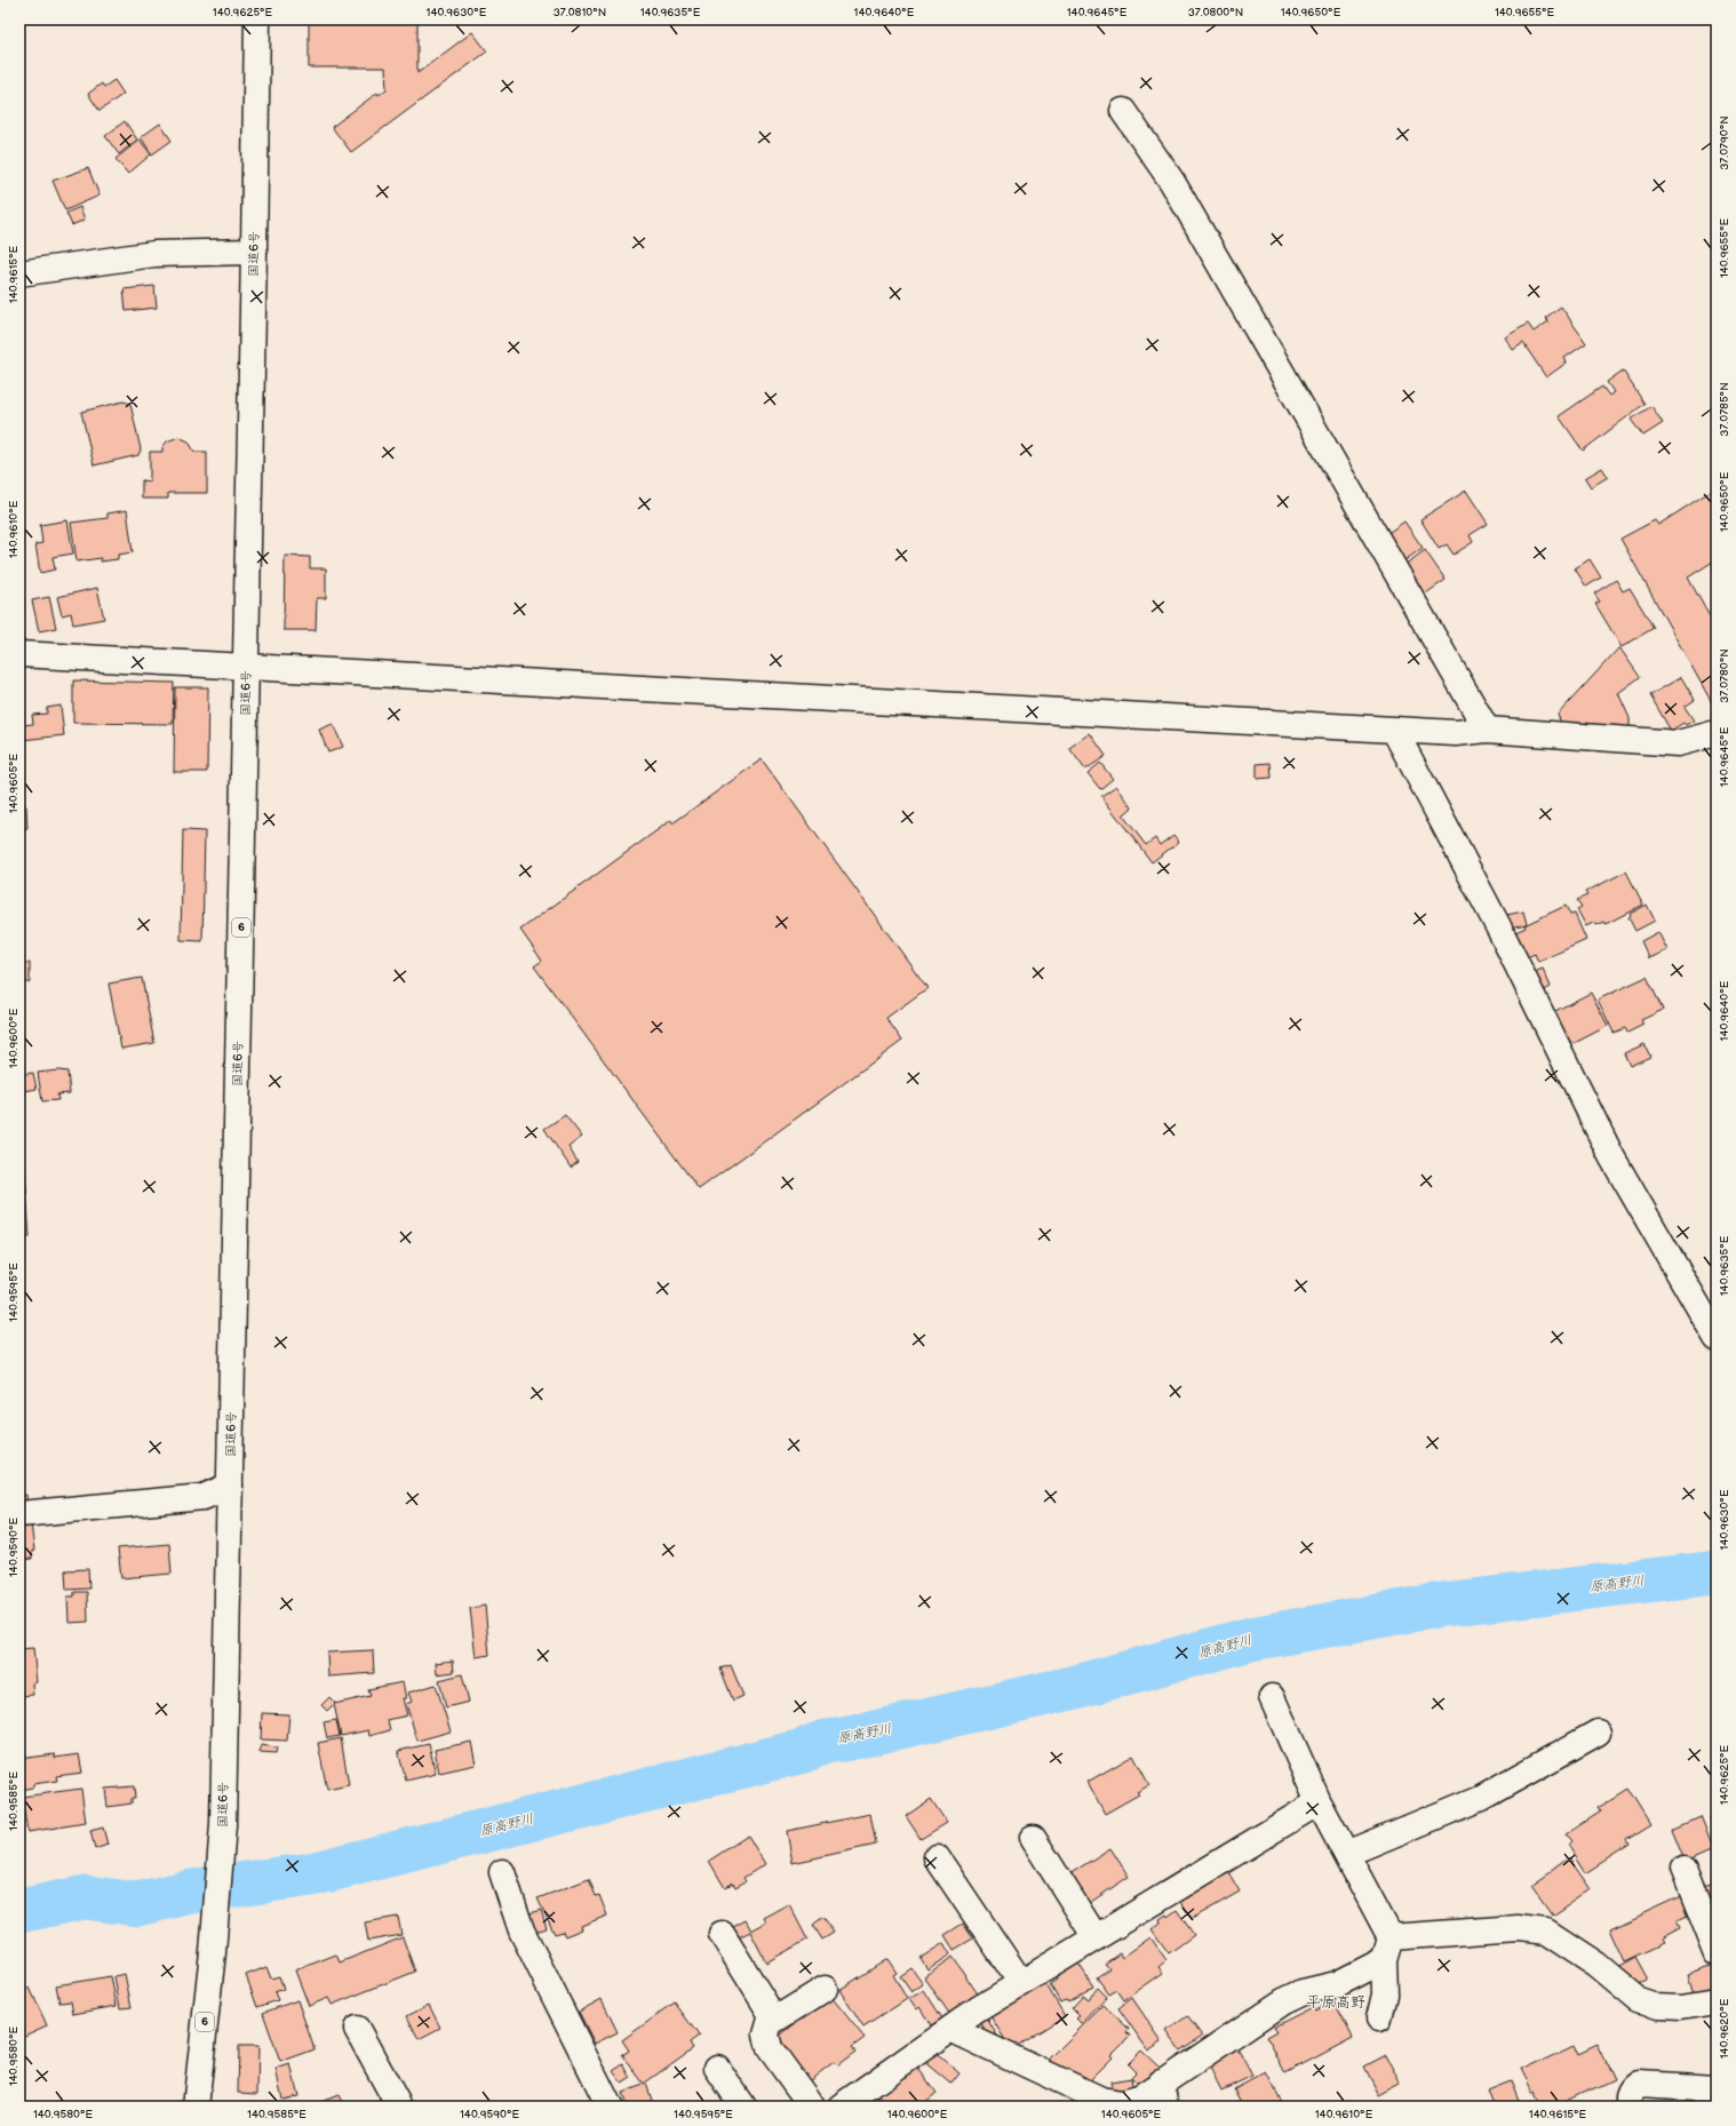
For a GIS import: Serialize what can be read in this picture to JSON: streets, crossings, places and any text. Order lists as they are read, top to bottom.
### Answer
{
  "streets": {
    "main road": ["国道6号", "6"]
  },
  "districts": ["平原高野"],
  "water": ["原高野川"],
  "coordinates": [
    "140.9625°E",
    "140.9630°E",
    "37.0810°N",
    "140.9635°E",
    "140.9640°E",
    "140.9645°E",
    "37.0800°N",
    "140.9650°E",
    "140.9655°E",
    "37.0790°N",
    "140.9615°E",
    "37.0785°N",
    "140.9610°E",
    "37.0780°N",
    "140.9605°E",
    "140.9600°E",
    "140.9595°E",
    "140.9590°E",
    "140.9585°E",
    "140.9620°E",
    "140.9580°E"
  ]
}
